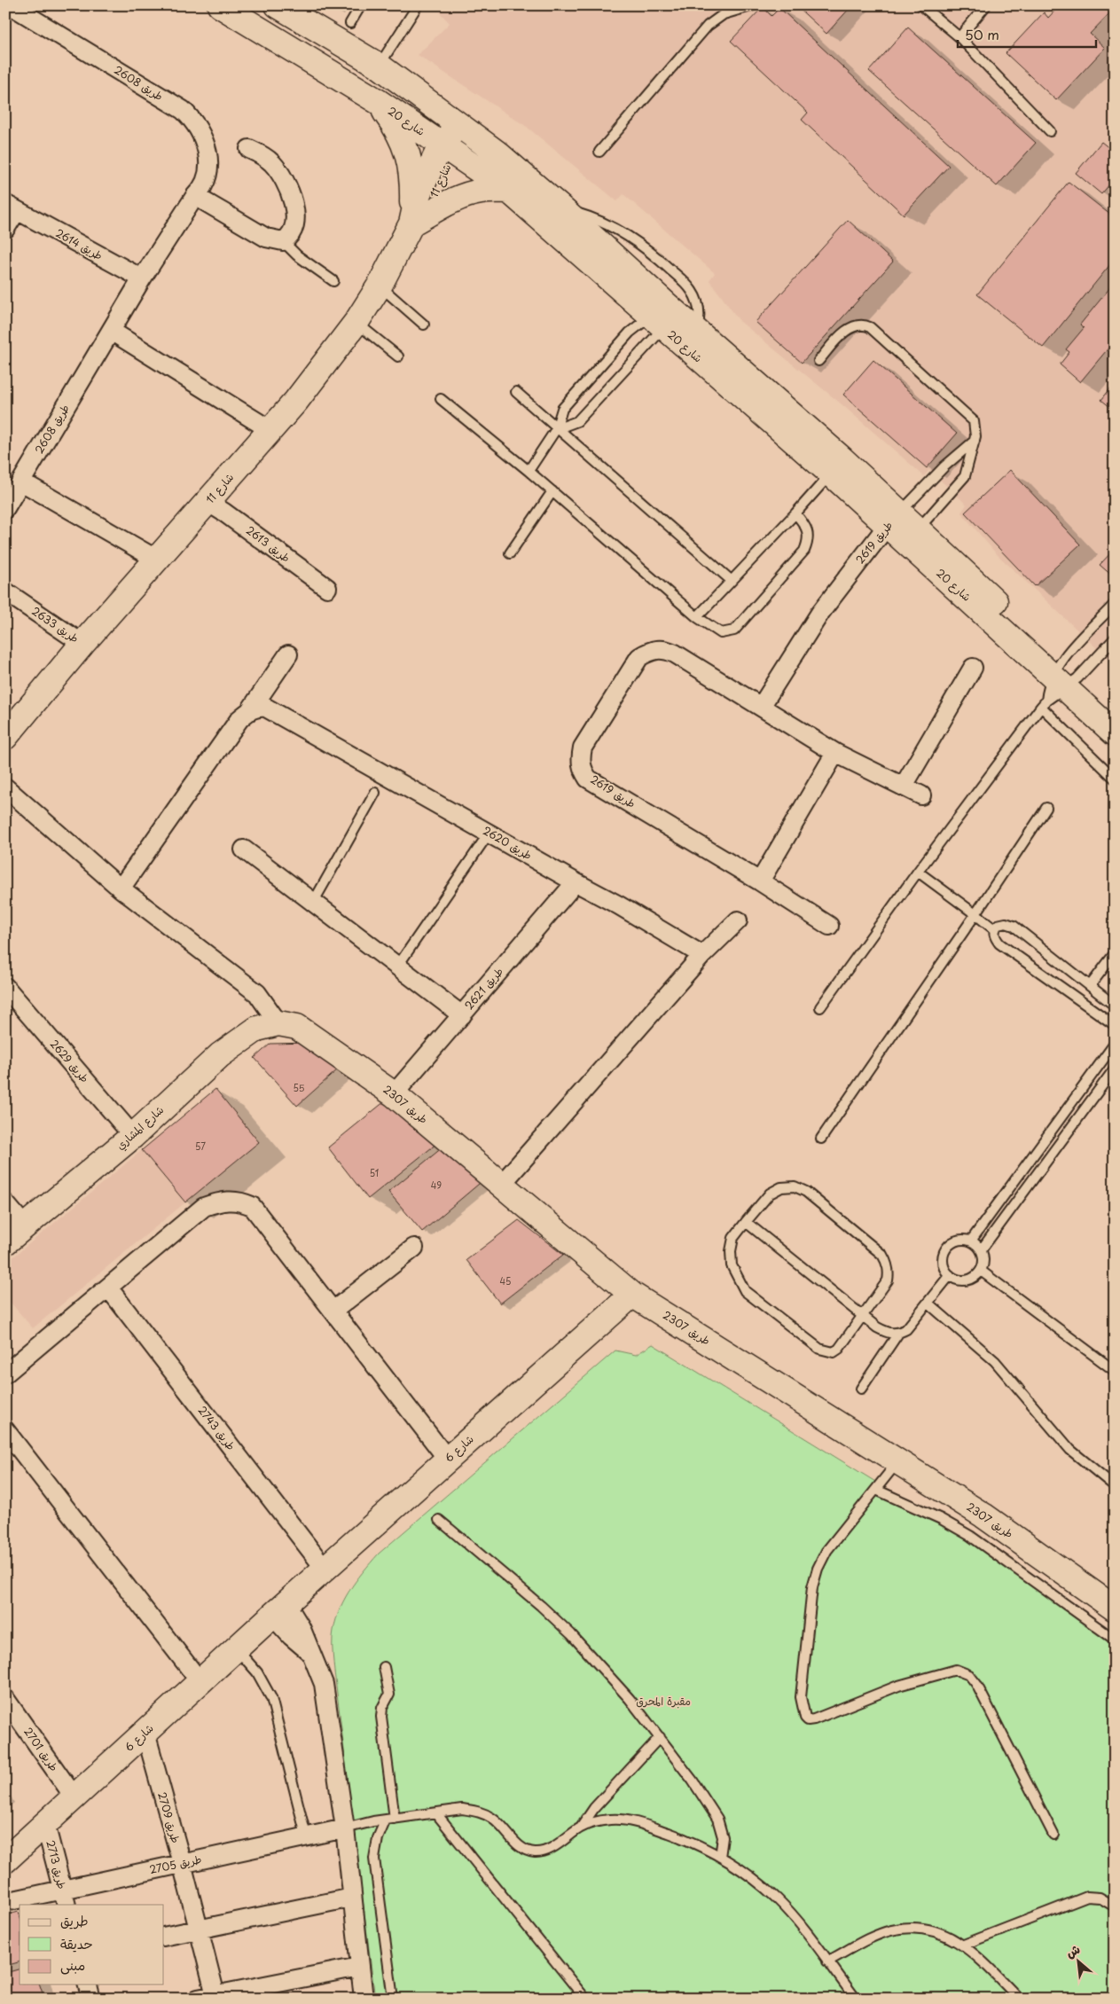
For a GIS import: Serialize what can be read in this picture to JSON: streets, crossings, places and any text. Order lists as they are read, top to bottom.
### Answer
{
  "streets": {
    "main road": [
      "شارع 20",
      "شارع 11",
      "طريق 2307",
      "شارع المشاري",
      "شارع 6"
    ],
    "street": [
      "طريق 2608",
      "طريق 2614",
      "طريق 2619",
      "طريق 2613",
      "طريق 2633",
      "طريق 2620",
      "طريق 2621",
      "طريق 2629",
      "طريق 2743",
      "طريق 2701",
      "طريق 2709",
      "طريق 2713",
      "طريق 2705"
    ]
  },
  "crossings": [
    ["طريق 2608", "طريق 2614"],
    ["شارع 20", "شارع 11"],
    ["شارع 20", "طريق 2619"],
    ["شارع 11", "طريق 2613"],
    ["شارع 11", "طريق 2633"],
    ["طريق 2620", "طريق 2621"],
    ["طريق 2621", "طريق 2307"],
    ["طريق 2629", "شارع المشاري"],
    ["طريق 2307", "شارع المشاري"],
    ["طريق 2307", "شارع 6"],
    ["طريق 2743", "شارع 6"],
    ["شارع 6", "طريق 2701"],
    ["شارع 6", "طريق 2709"],
    ["شارع 6", "طريق 2713"],
    ["طريق 2709", "طريق 2705"],
    ["طريق 2713", "طريق 2705"]
  ],
  "parks": ["مقبرة المحرق"],
  "house_numbers": [
    "55",
    "57",
    "51",
    "49",
    "45"
  ],
  "legend": ["طريق", "حديقة", "مبنى"],
  "scale_bar": "50 m",
  "north": "top left"
}
